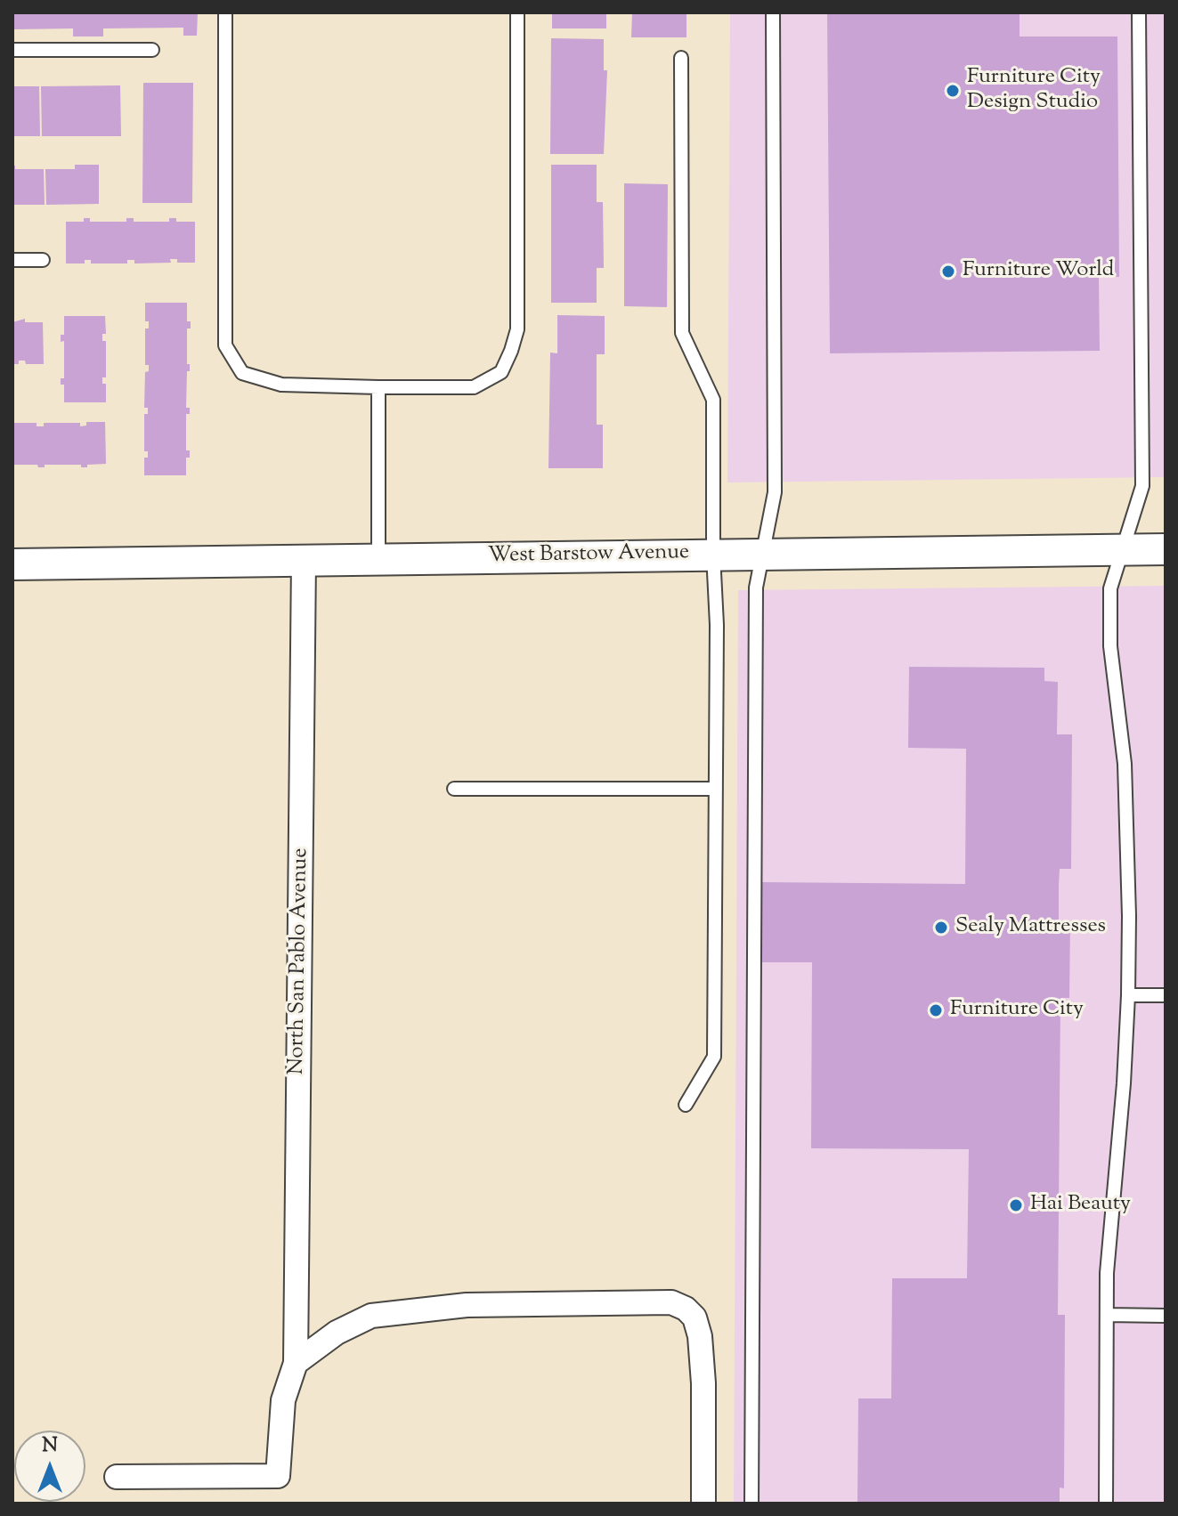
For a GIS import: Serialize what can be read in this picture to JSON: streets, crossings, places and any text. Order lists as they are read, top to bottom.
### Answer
{
  "streets": {
    "street": ["West Barstow Avenue", "North San Pablo Avenue"]
  },
  "crossings": [
    ["West Barstow Avenue", "North San Pablo Avenue"]
  ],
  "places": [
    "Furniture City Design Studio",
    "Furniture World",
    "Sealy Mattresses",
    "Furniture City",
    "Hai Beauty"
  ],
  "north": "top"
}
